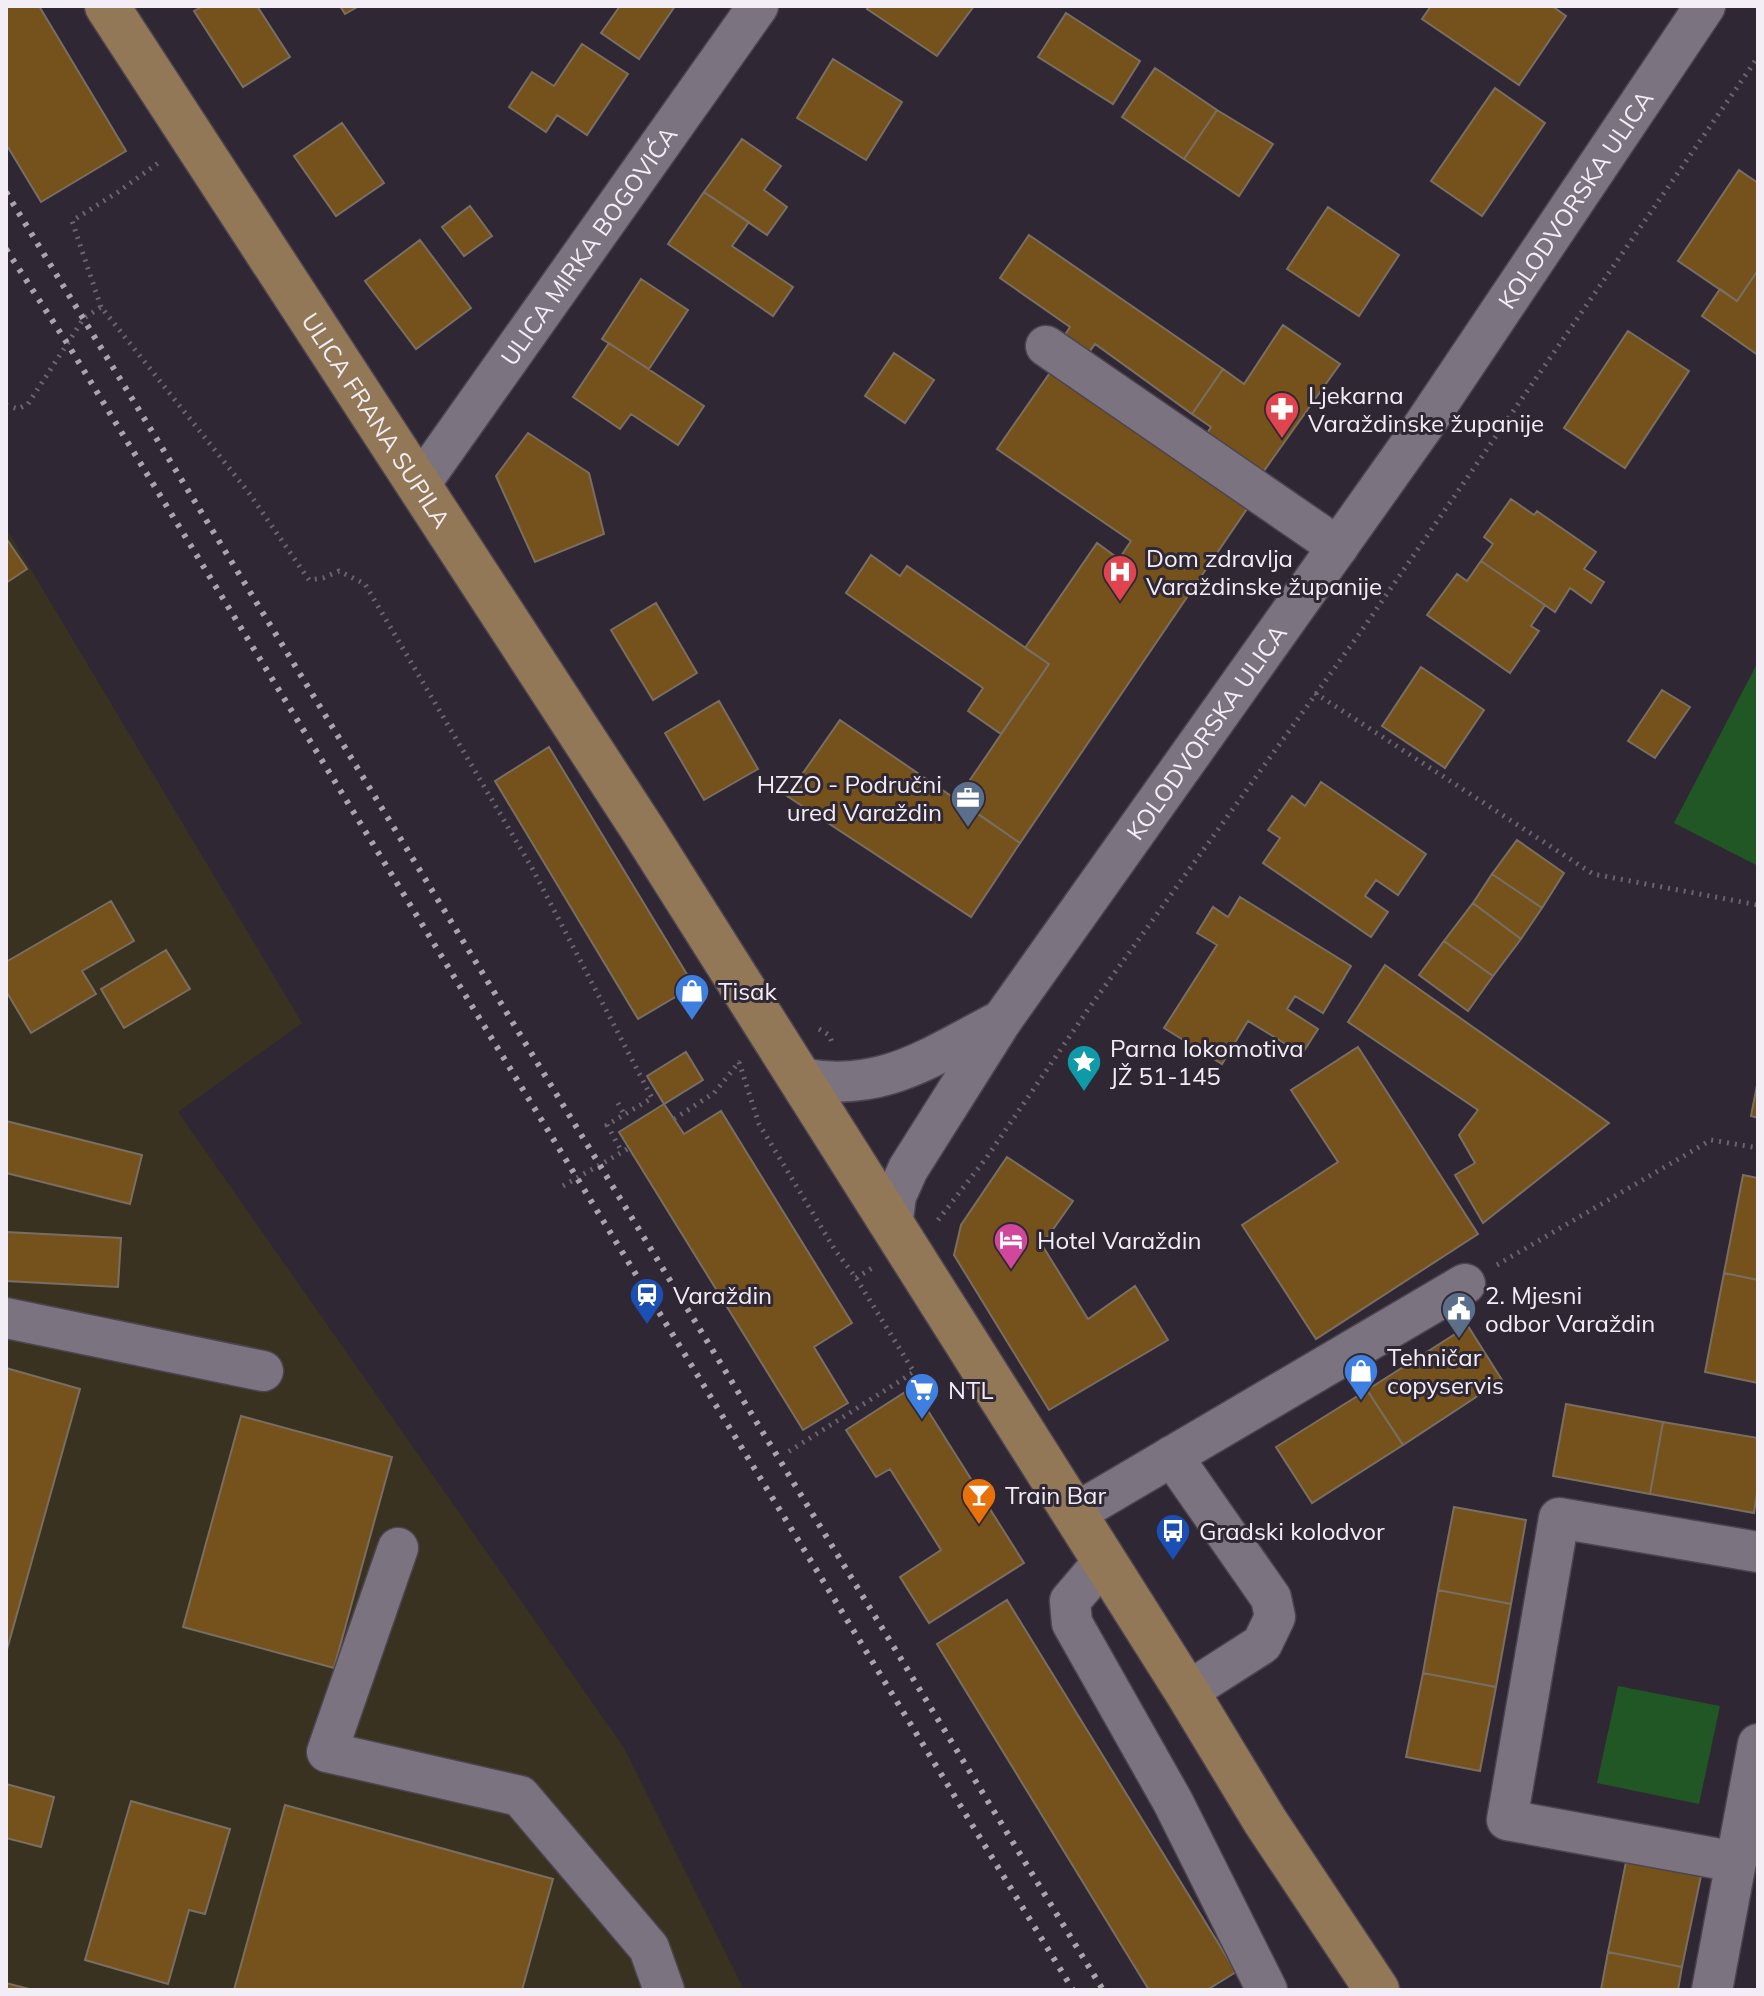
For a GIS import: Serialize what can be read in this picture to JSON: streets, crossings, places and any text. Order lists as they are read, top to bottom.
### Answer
{
  "streets": {
    "main road": ["ULICA FRANA SUPILA"],
    "street": ["KOLODVORSKA ULICA", "ULICA MIRKA BOGOVIĆA"]
  },
  "crossings": [
    ["KOLODVORSKA ULICA", "ULICA FRANA SUPILA"],
    ["ULICA MIRKA BOGOVIĆA", "ULICA FRANA SUPILA"]
  ],
  "places": {
    "pharmacy": ["Ljekarna Varaždinske županije"],
    "hospital": ["Dom zdravlja Varaždinske županije"],
    "office": ["HZZO - Područni ured Varaždin"],
    "shop": ["Tisak", "Tehničar copyservis"],
    "place": ["Parna lokomotiva JŽ 51-145"],
    "hotel": ["Hotel Varaždin"],
    "station": ["Varaždin"],
    "public building": ["2. Mjesni odbor Varaždin"],
    "supermarket": ["NTL"],
    "bar": ["Train Bar"],
    "bus stop": ["Gradski kolodvor"]
  }
}
